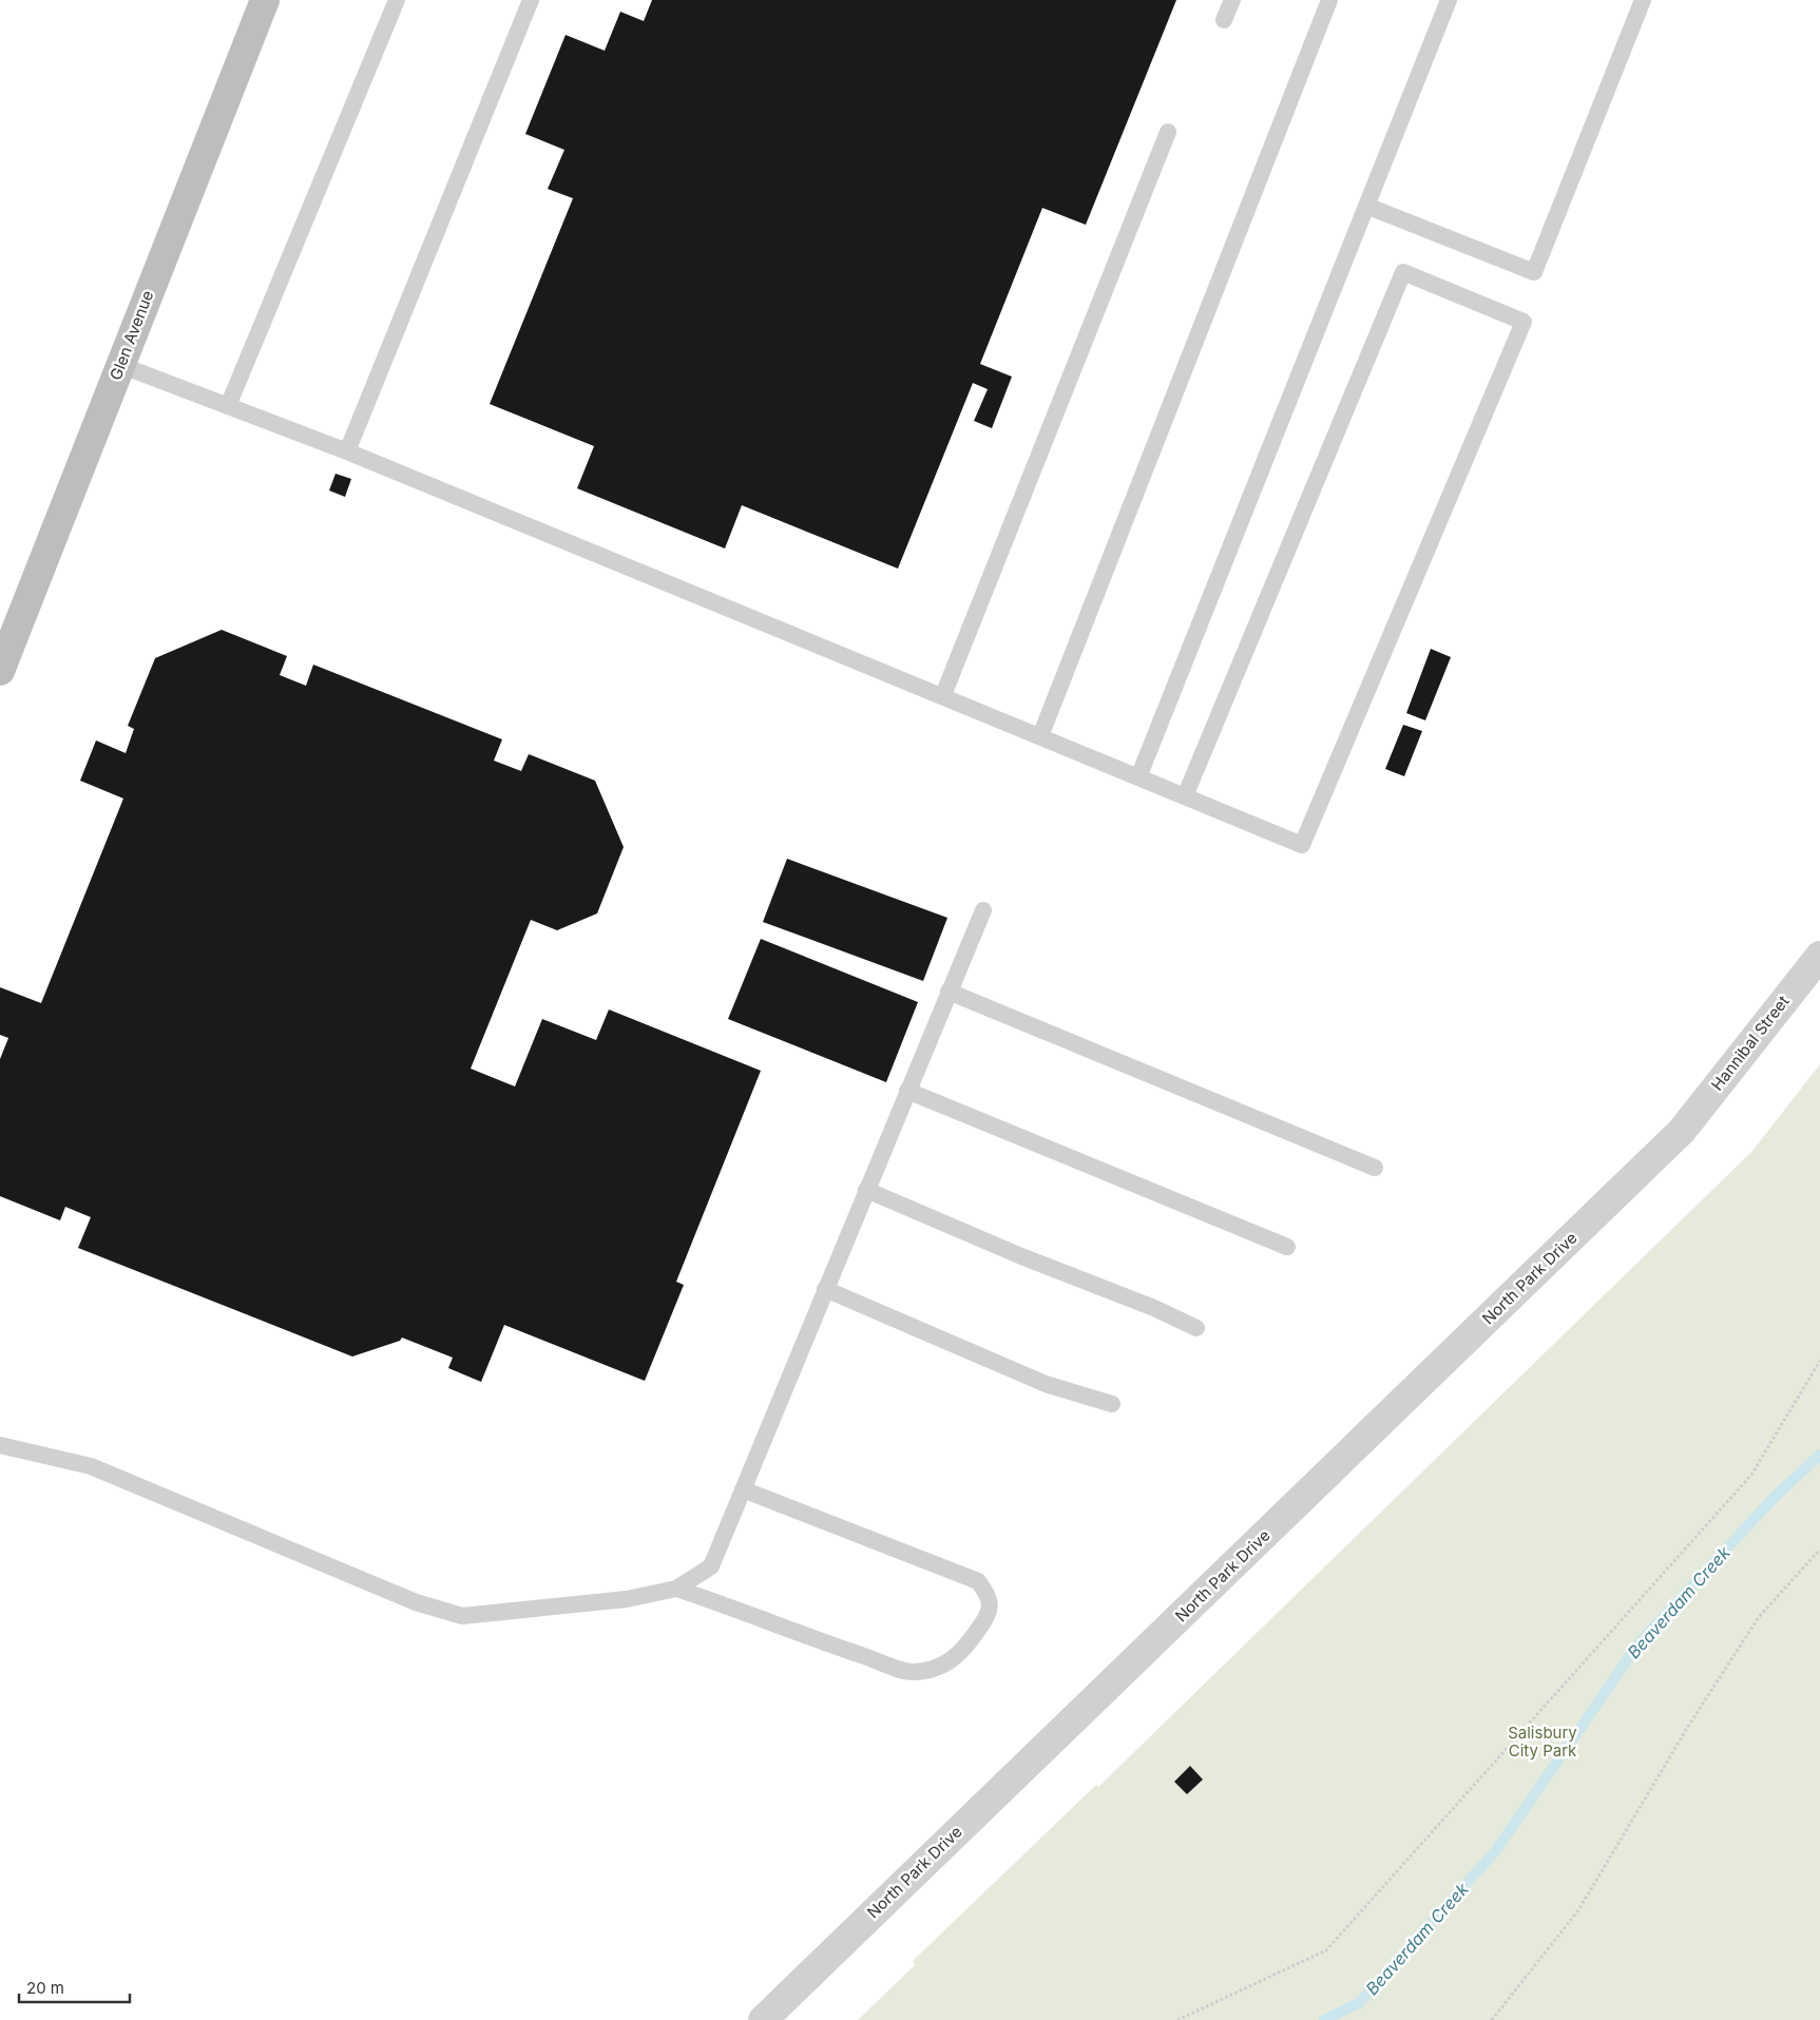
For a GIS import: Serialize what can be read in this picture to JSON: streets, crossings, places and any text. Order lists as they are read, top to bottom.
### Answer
{
  "streets": {
    "street": ["Glen Avenue", "Hannibal Street", "North Park Drive"]
  },
  "crossings": [
    ["Hannibal Street", "North Park Drive"]
  ],
  "water": ["Beaverdam Creek"],
  "parks": ["Salisbury City Park"],
  "scale_bar": "20 m"
}
